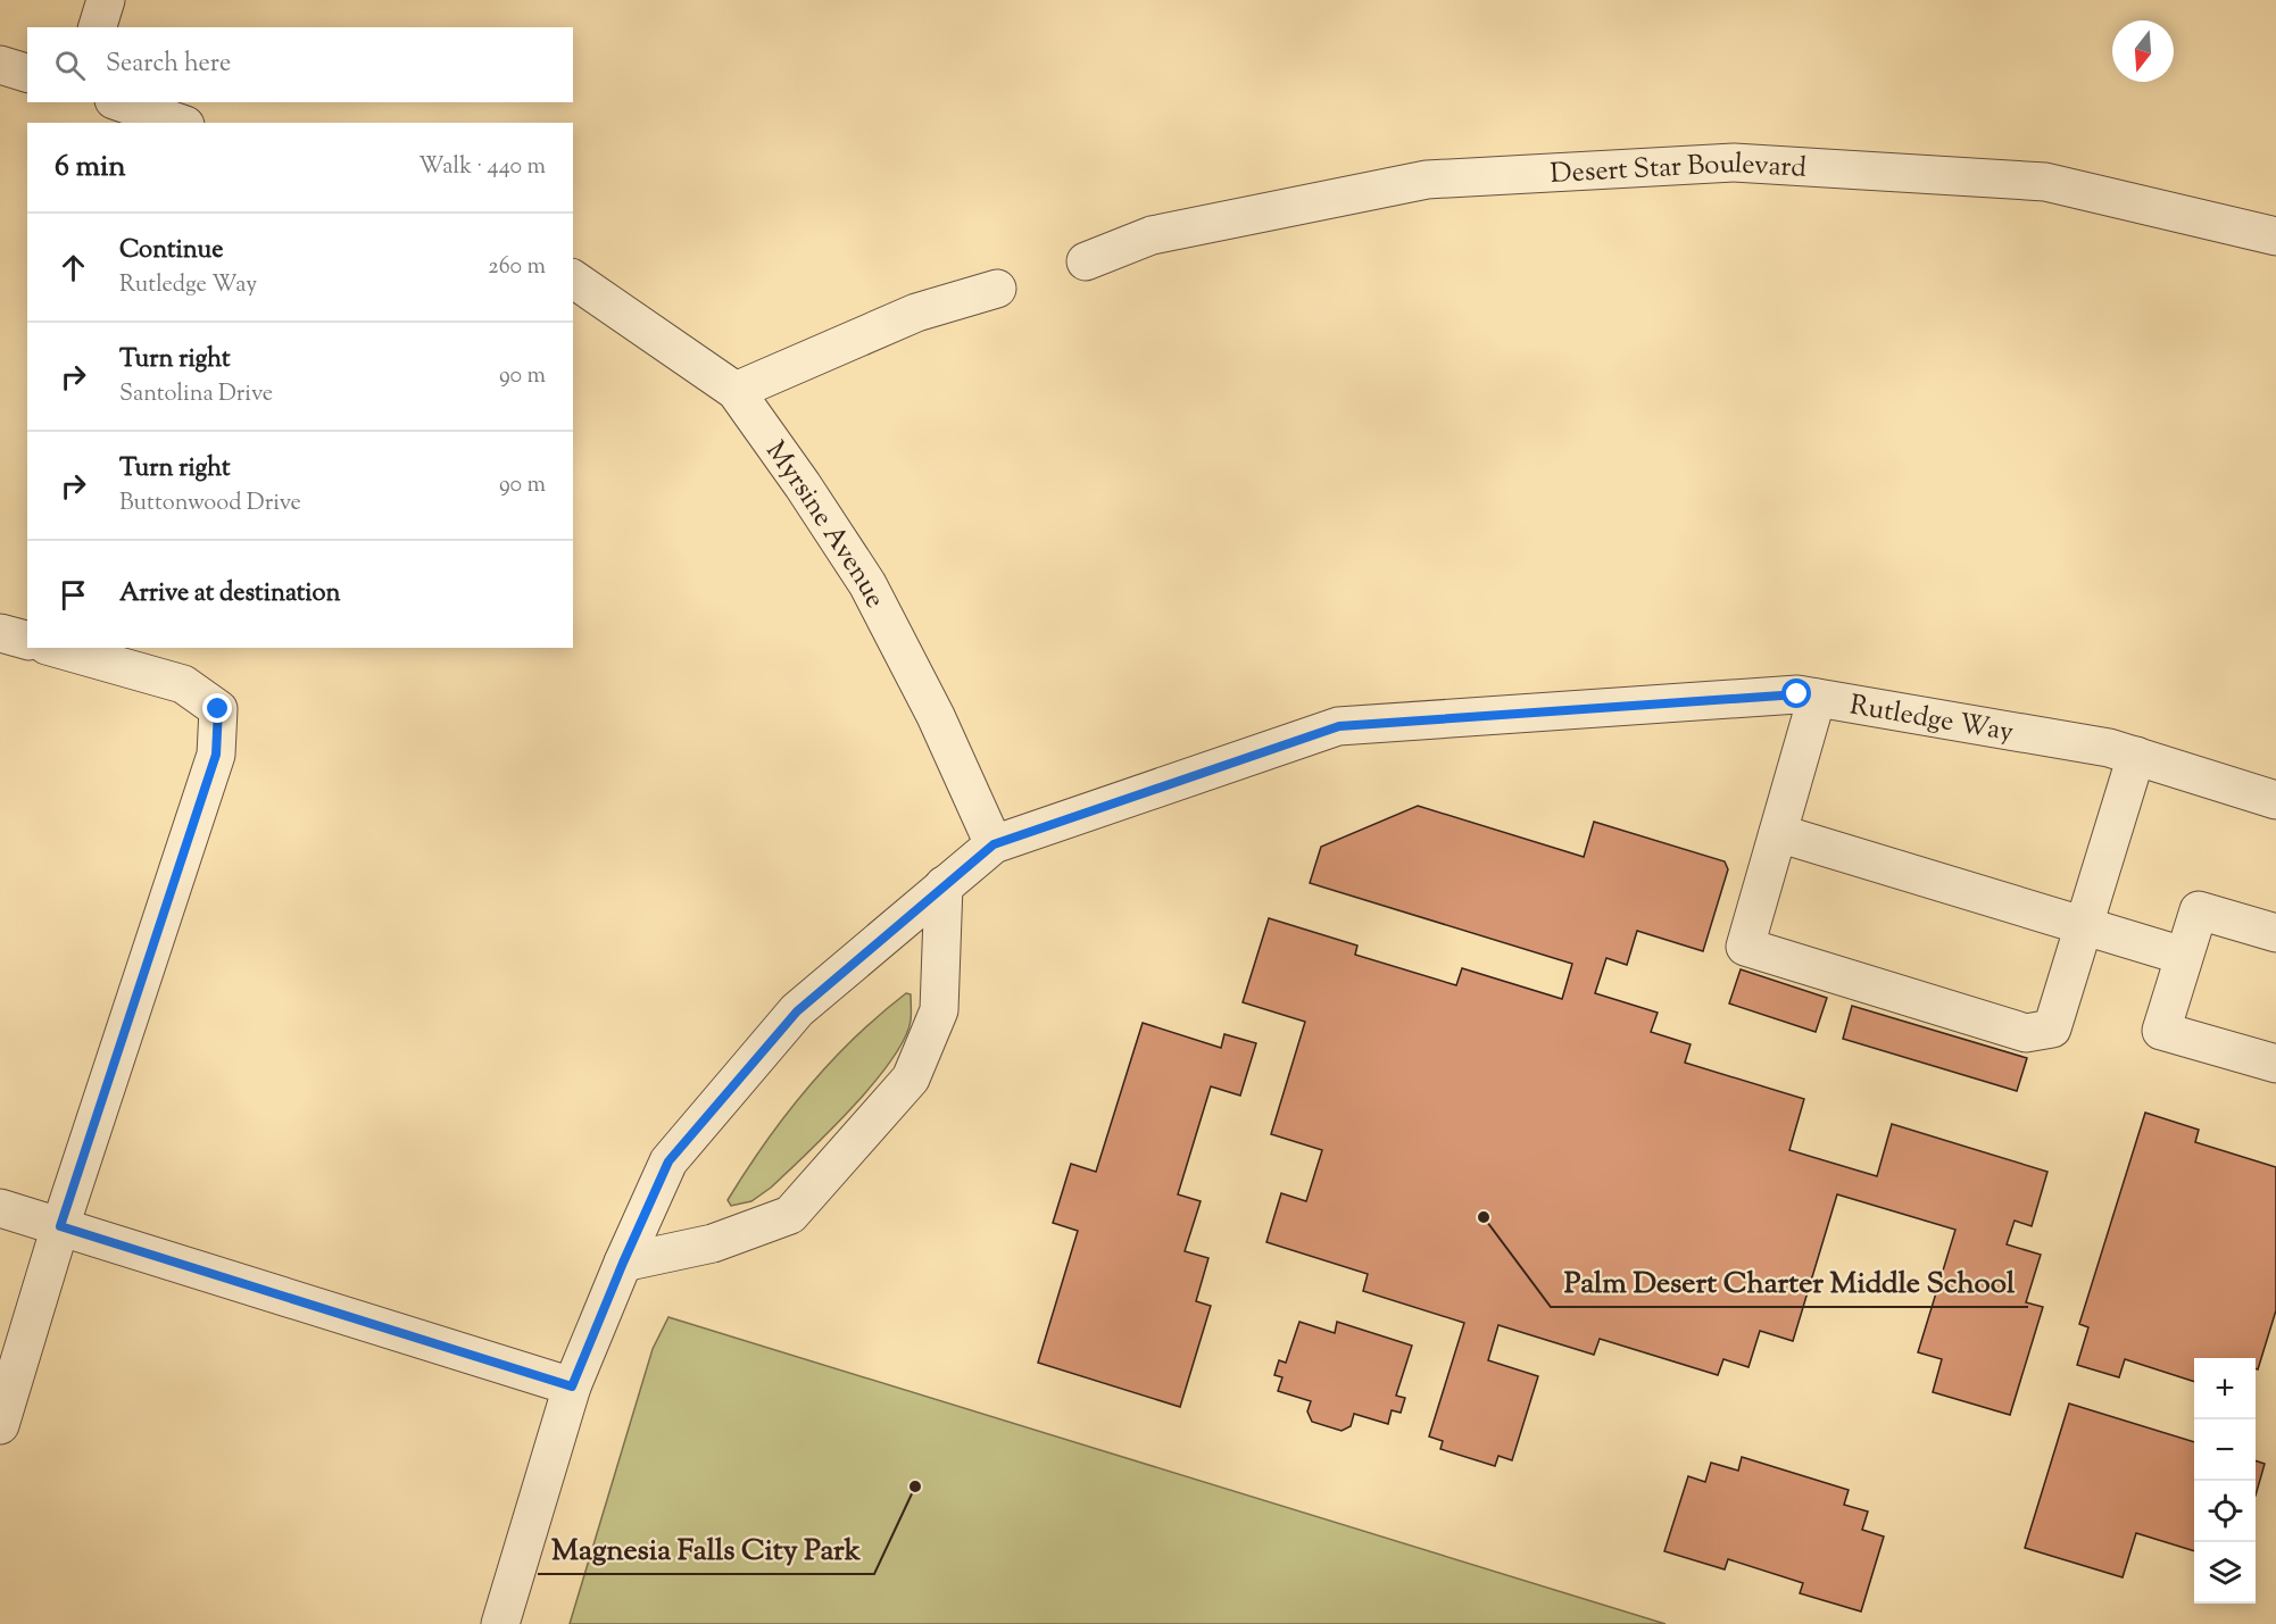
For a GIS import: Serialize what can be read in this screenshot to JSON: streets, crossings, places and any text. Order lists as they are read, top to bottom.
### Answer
{
  "streets": {
    "street": ["Desert Star Boulevard", "Myrsine Avenue", "Rutledge Way"]
  },
  "crossings": [
    ["Myrsine Avenue", "Rutledge Way"]
  ],
  "places": ["Palm Desert Charter Middle School", "Magnesia Falls City Park"],
  "north": "bottom",
  "page": {
    "search": "Search here",
    "heading": ["6 min", "Walk · 440 m"],
    "list": [
      ["Continue", "Rutledge Way", "260 m"],
      ["Turn right", "Santolina Drive", "90 m"],
      ["Turn right", "Buttonwood Drive", "90 m"],
      "Arrive at destination"
    ],
    "map_buttons": ["+", "−"]
  }
}
